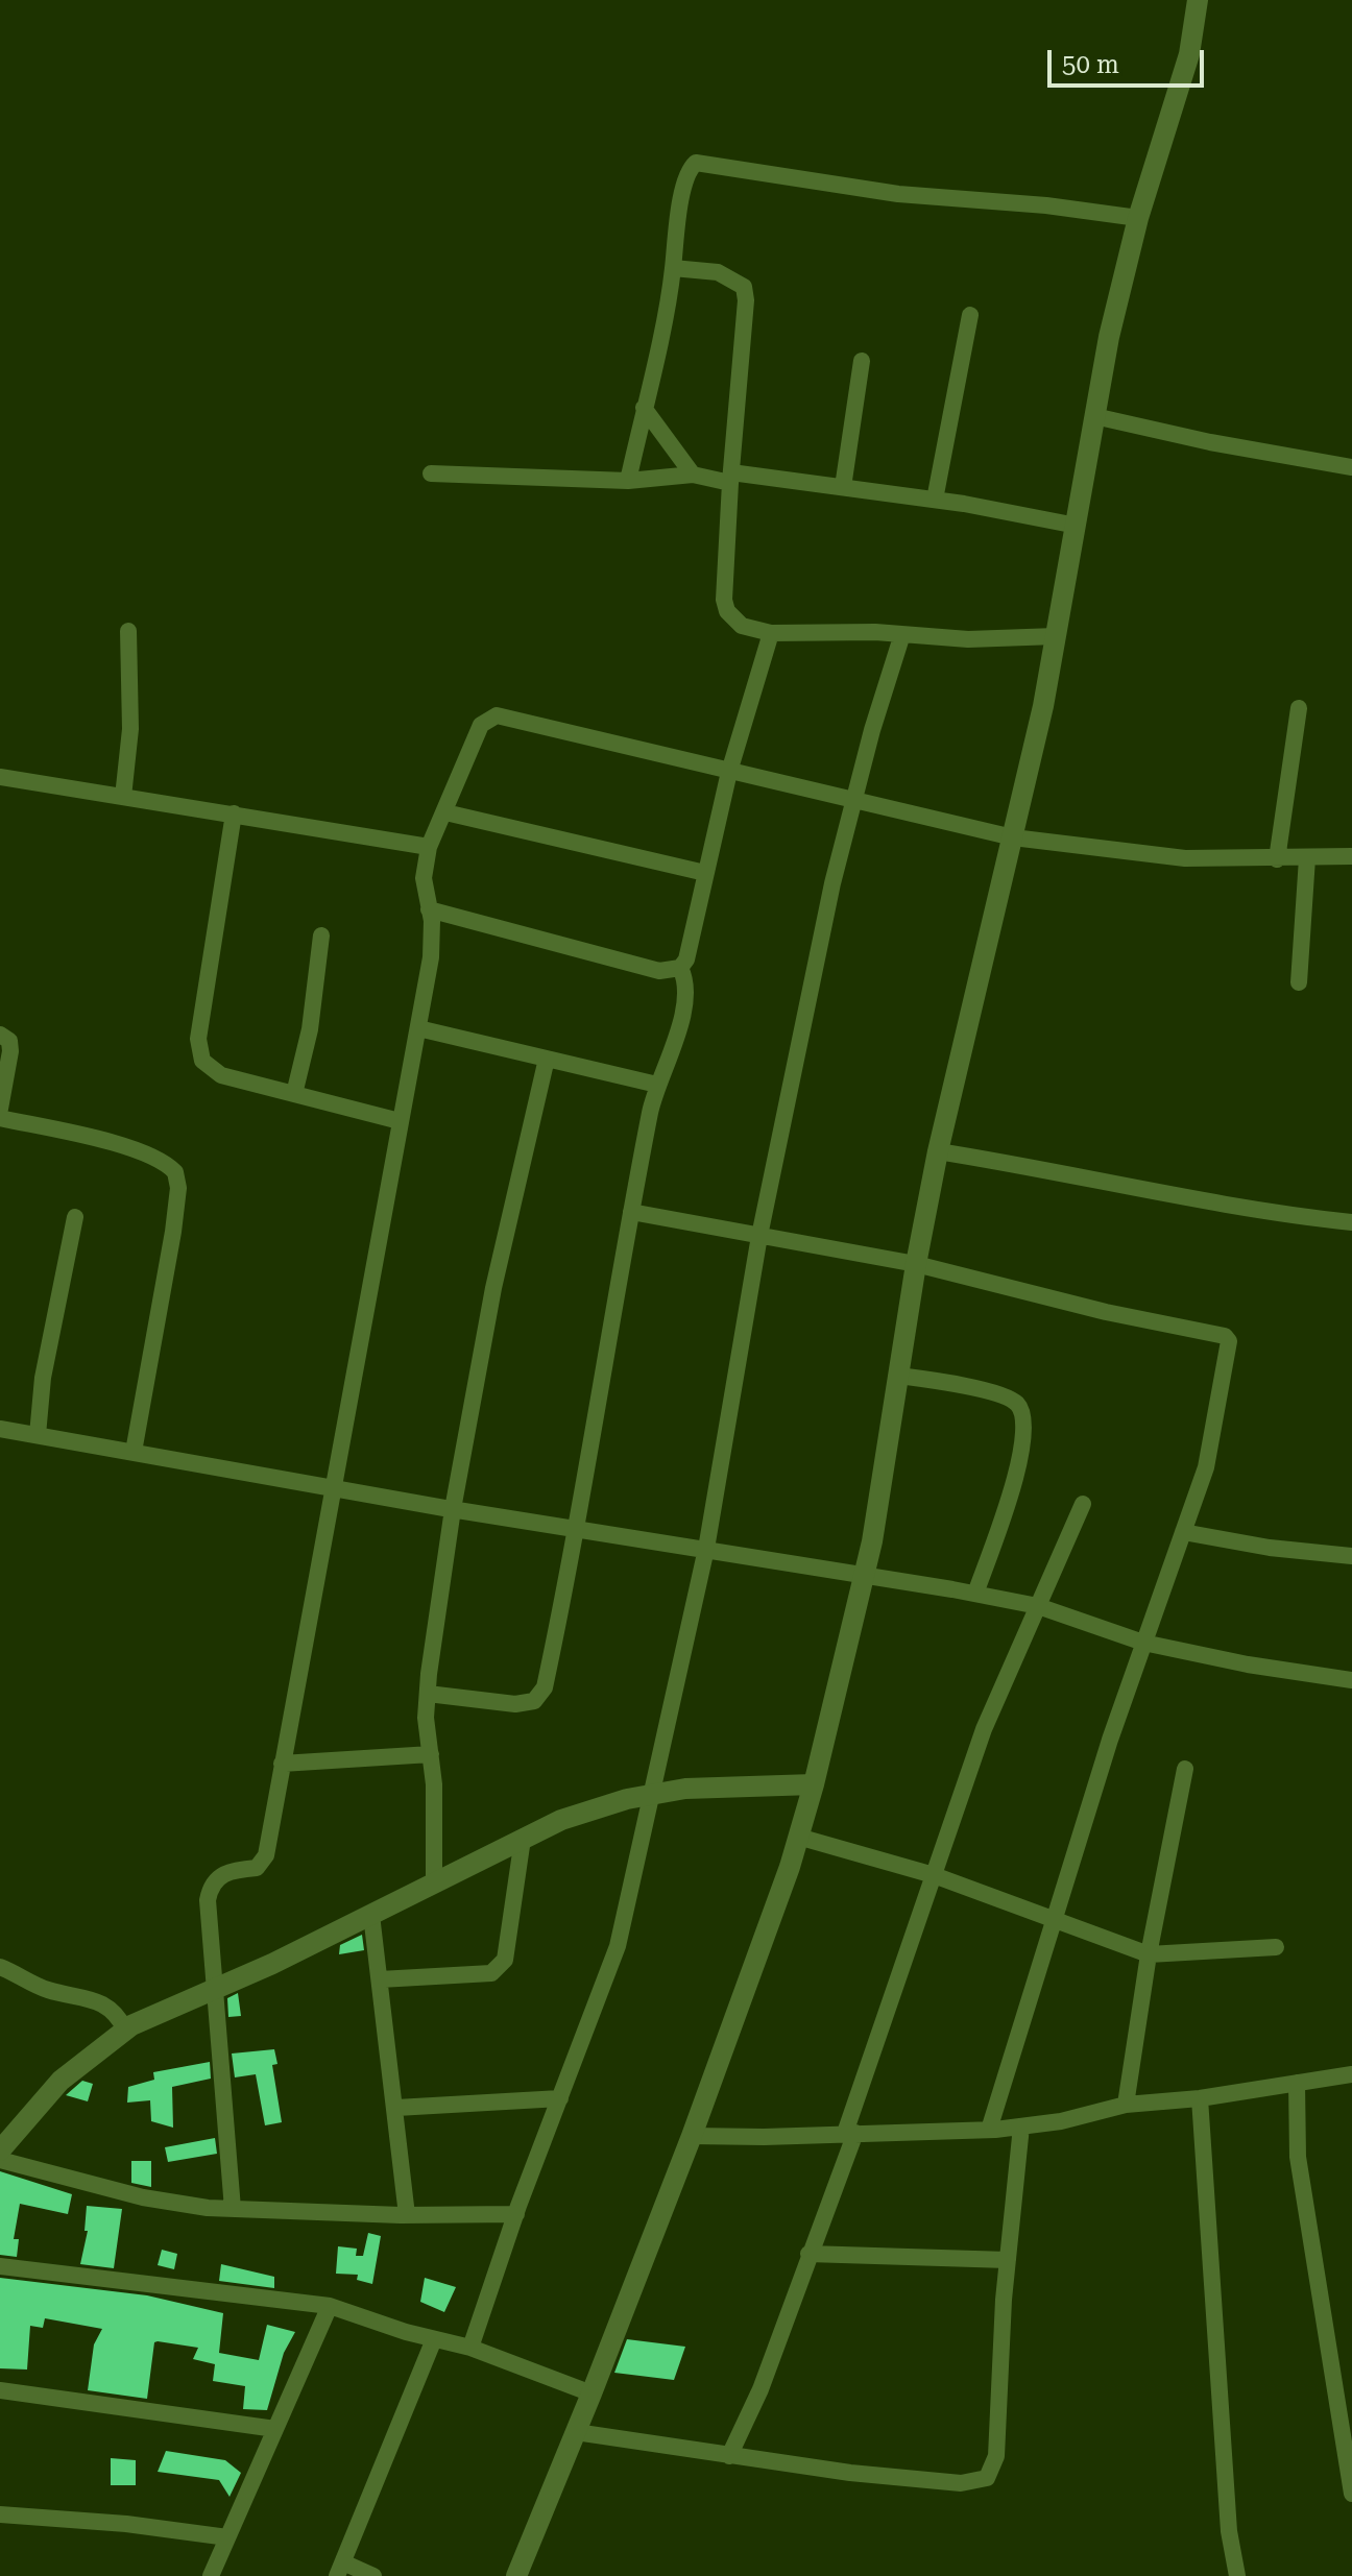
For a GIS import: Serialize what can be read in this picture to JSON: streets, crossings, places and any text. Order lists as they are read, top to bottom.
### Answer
{
  "scale_bar": "50 m"
}
